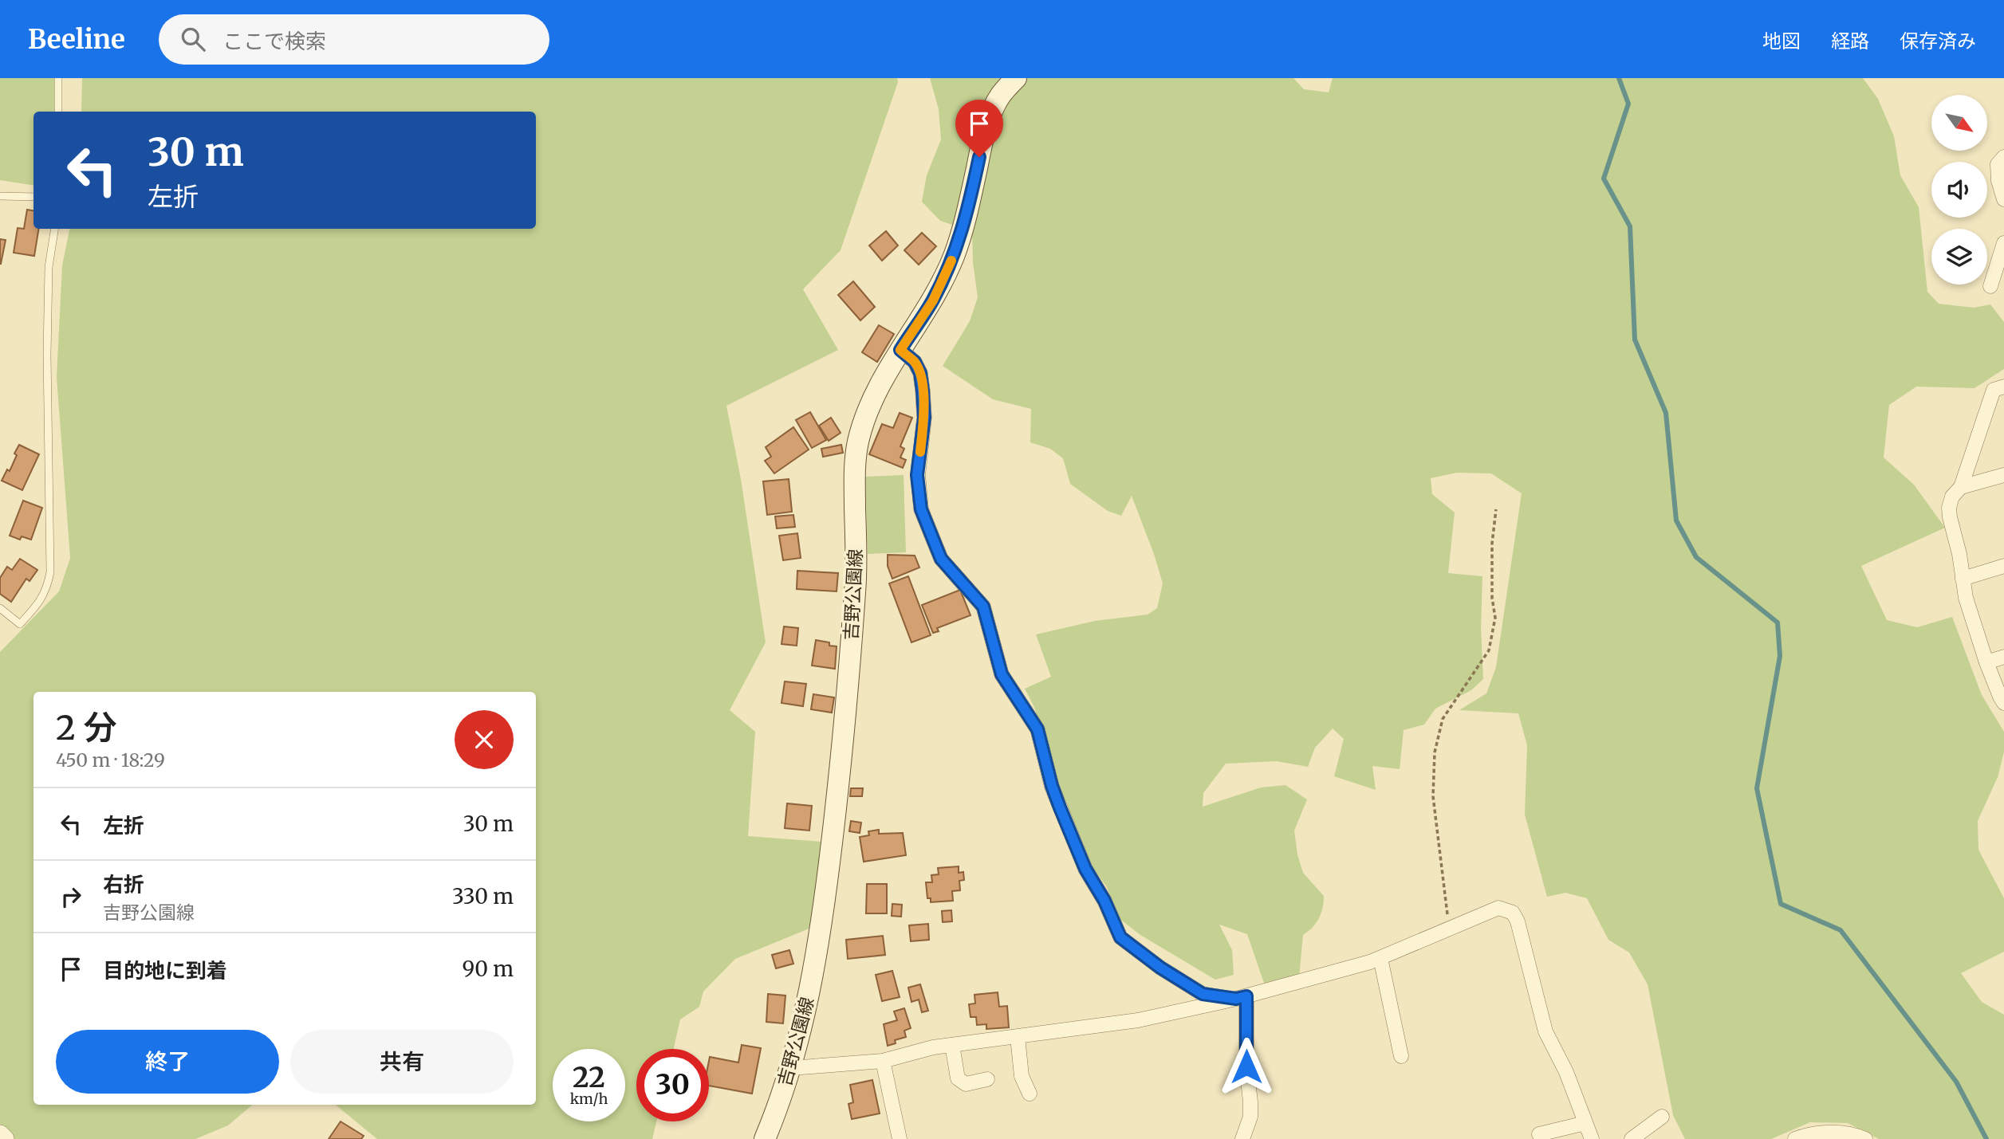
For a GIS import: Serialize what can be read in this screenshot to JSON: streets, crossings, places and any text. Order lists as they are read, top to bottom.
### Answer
{
  "streets": {
    "main road": ["吉野公園線"]
  },
  "north": "bottom right",
  "page": {
    "header": "Beeline",
    "search": "ここで検索",
    "nav": ["地図", "経路", "保存済み"],
    "turn": ["30 m", "左折"],
    "heading": ["2 分", "450 m · 18:29"],
    "list": [
      {
        "name": "左折",
        "value": "30 m"
      },
      {
        "name": "右折",
        "note": "吉野公園線",
        "value": "330 m"
      },
      {
        "name": "目的地に到着",
        "value": "90 m"
      }
    ],
    "buttons": ["終了", "共有"],
    "speed": "22 km/h",
    "limit": "30"
  }
}
